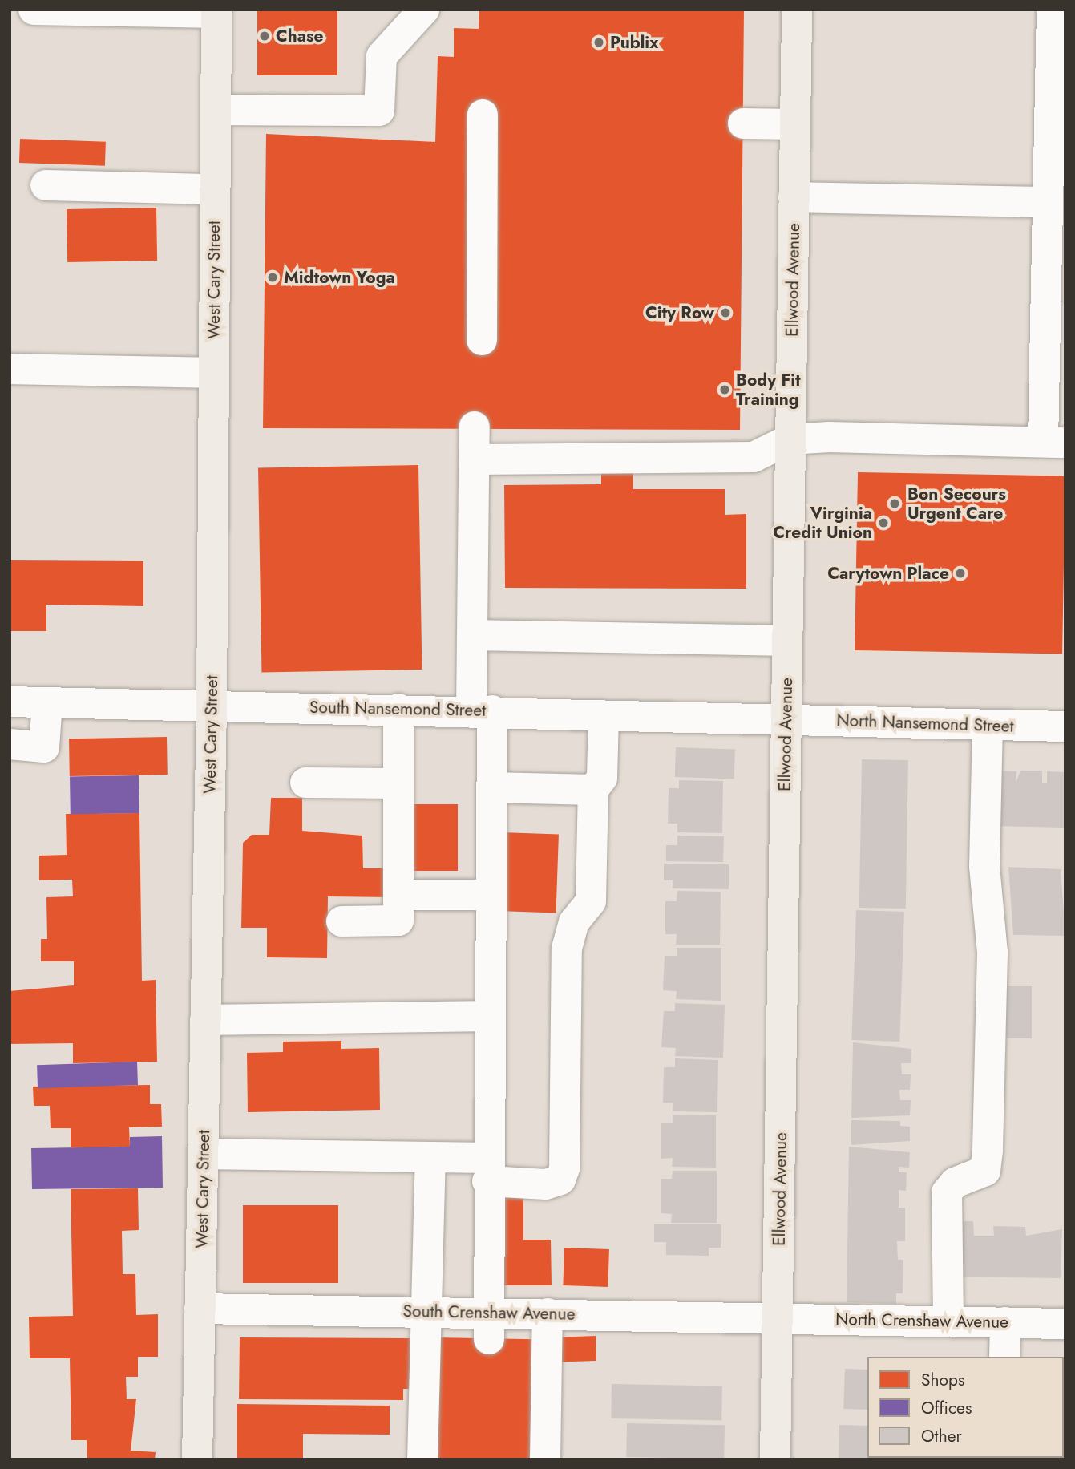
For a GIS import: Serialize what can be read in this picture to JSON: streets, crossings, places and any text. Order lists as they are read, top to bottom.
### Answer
{
  "streets": {
    "main road": ["West Cary Street", "Ellwood Avenue"],
    "street": [
      "South Nansemond Street",
      "North Nansemond Street",
      "South Crenshaw Avenue",
      "North Crenshaw Avenue"
    ]
  },
  "crossings": [
    ["West Cary Street", "South Nansemond Street"],
    ["West Cary Street", "South Crenshaw Avenue"],
    ["Ellwood Avenue", "South Nansemond Street"],
    ["Ellwood Avenue", "North Nansemond Street"],
    ["Ellwood Avenue", "South Crenshaw Avenue"],
    ["Ellwood Avenue", "North Crenshaw Avenue"],
    ["South Nansemond Street", "North Nansemond Street"],
    ["South Crenshaw Avenue", "North Crenshaw Avenue"]
  ],
  "places": [
    "Chase",
    "Publix",
    "Midtown Yoga",
    "City Row",
    "Body Fit Training",
    "Bon Secours Urgent Care",
    "Virginia Credit Union",
    "Carytown Place"
  ],
  "legend": ["Shops", "Offices", "Other"]
}
